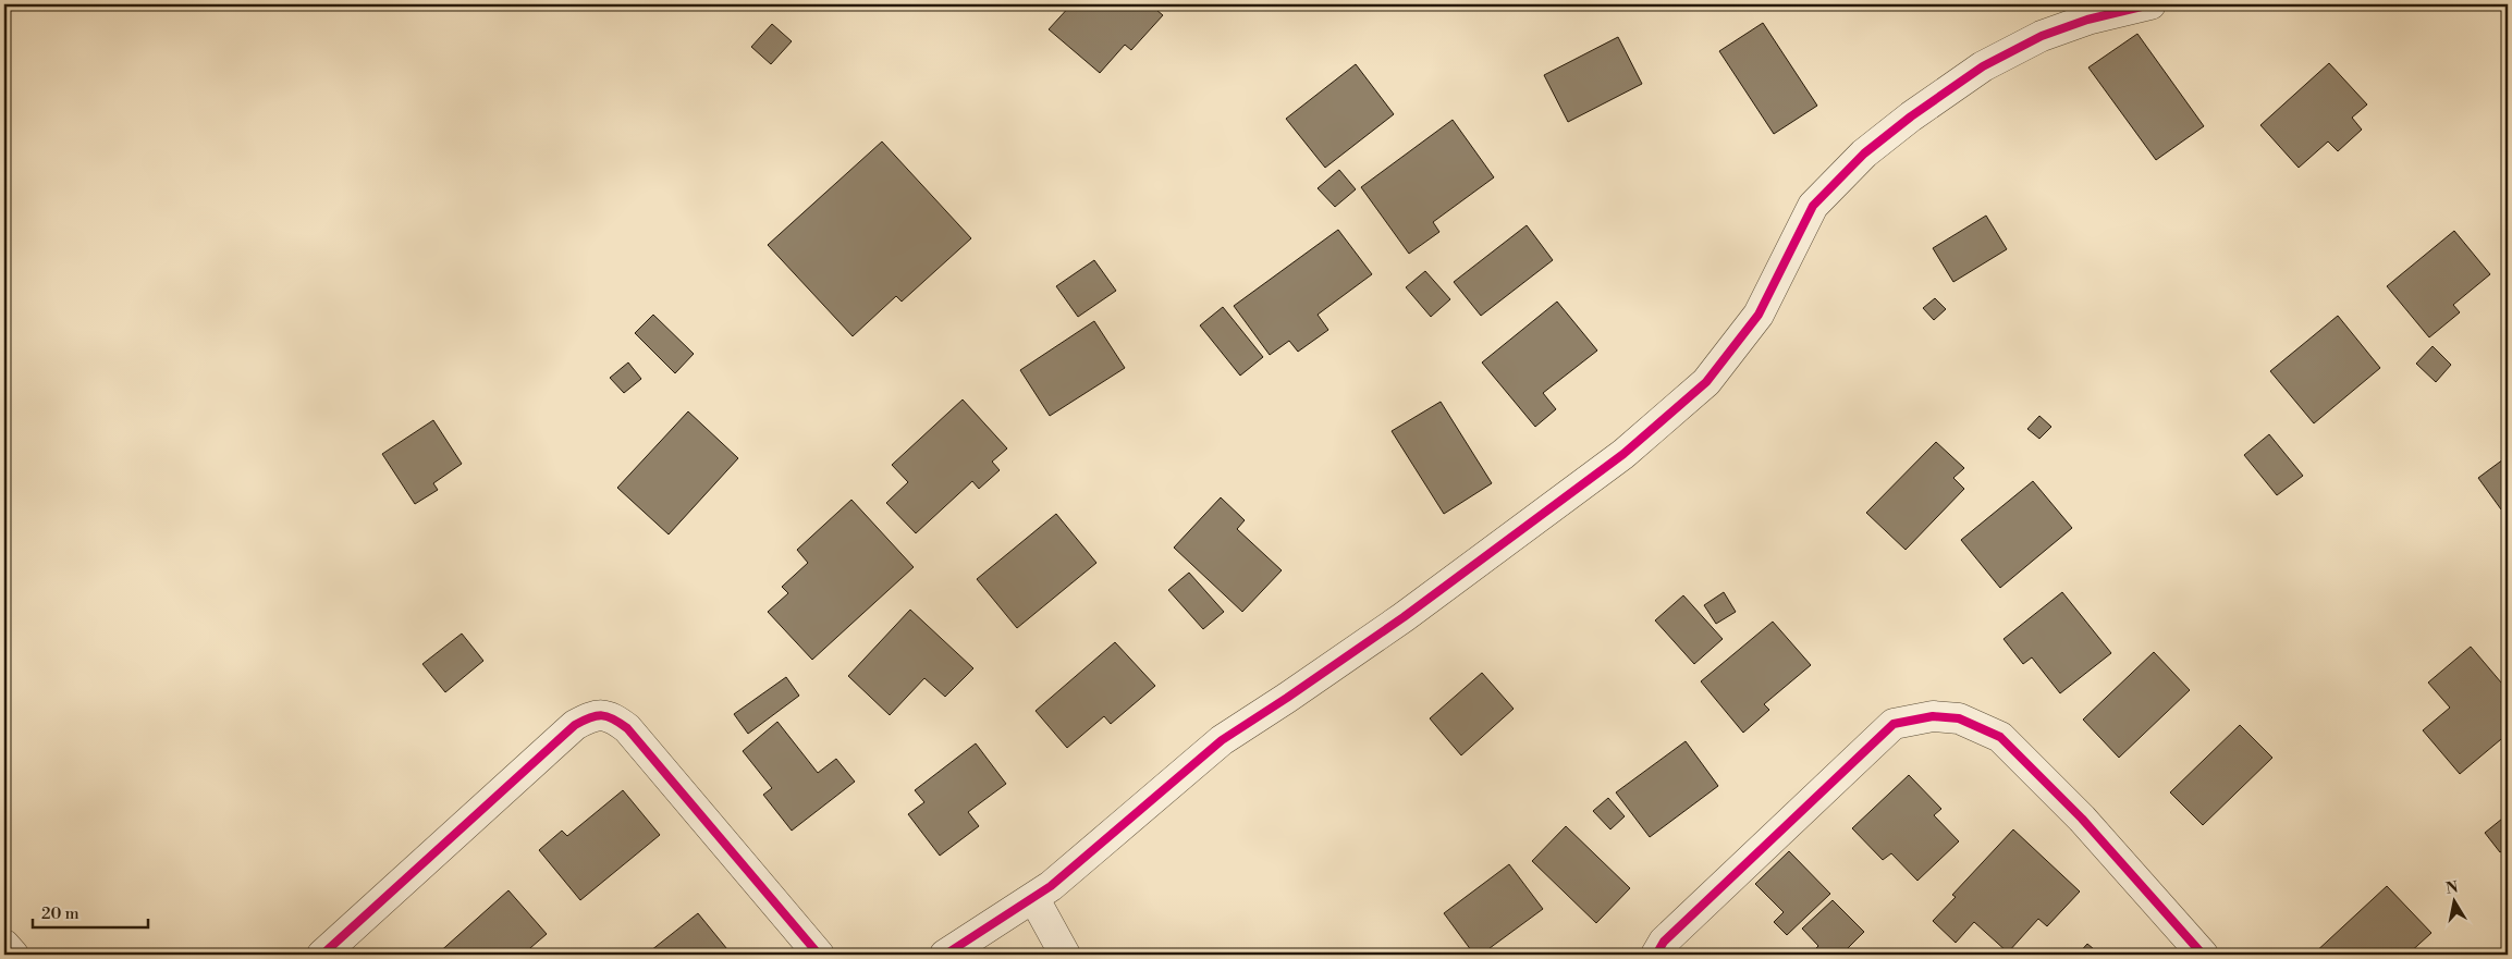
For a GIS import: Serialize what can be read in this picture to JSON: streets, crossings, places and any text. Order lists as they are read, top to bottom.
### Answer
{
  "scale_bar": "20 m",
  "north": "top"
}
